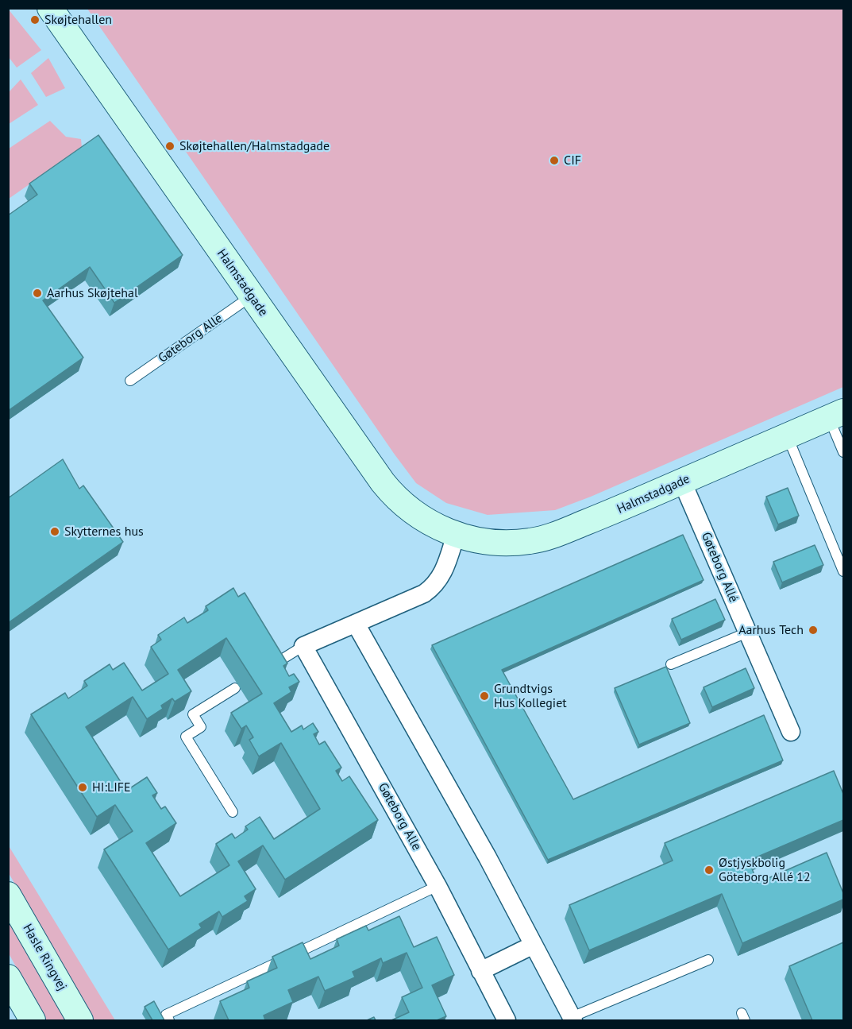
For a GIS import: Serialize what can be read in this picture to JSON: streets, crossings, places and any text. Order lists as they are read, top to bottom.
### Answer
{
  "streets": {
    "street": [
      "Halmstadgade",
      "Gøteborg Alle",
      "Gøteborg Allé",
      "Hasle Ringvej"
    ]
  },
  "crossings": [
    ["Halmstadgade", "Gøteborg Alle"],
    ["Halmstadgade", "Gøteborg Allé"]
  ],
  "places": [
    "Skøjtehallen",
    "Skøjtehallen/Halmstadgade",
    "CIF",
    "Aarhus Skøjtehal",
    "Skytternes hus",
    "Aarhus Tech",
    "Grundtvigs Hus Kollegiet",
    "HI:LIFE",
    "Østjyskbolig Göteborg Allé 12"
  ]
}
